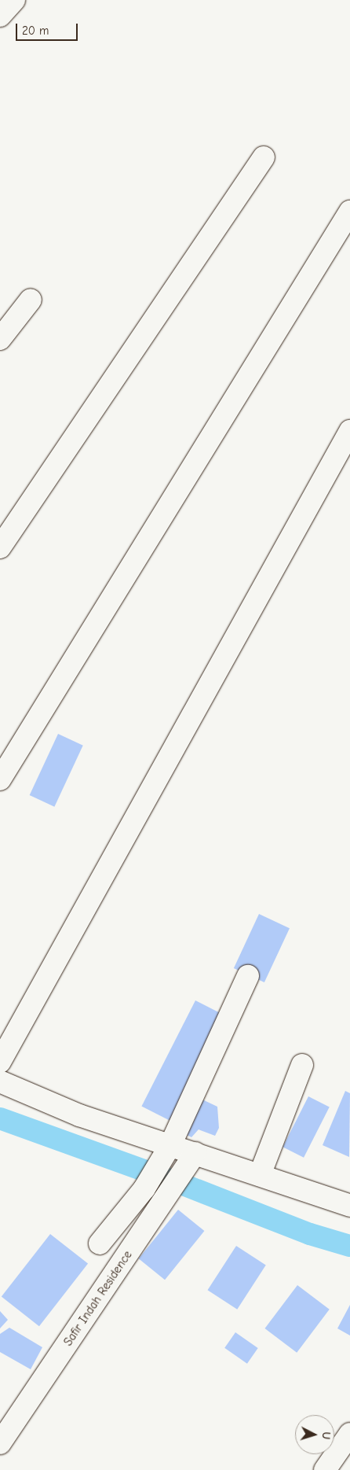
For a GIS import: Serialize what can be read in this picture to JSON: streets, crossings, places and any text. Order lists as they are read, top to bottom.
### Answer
{
  "streets": {
    "street": ["Safir Indah Residence"]
  },
  "scale_bar": "20 m",
  "north": "right"
}
